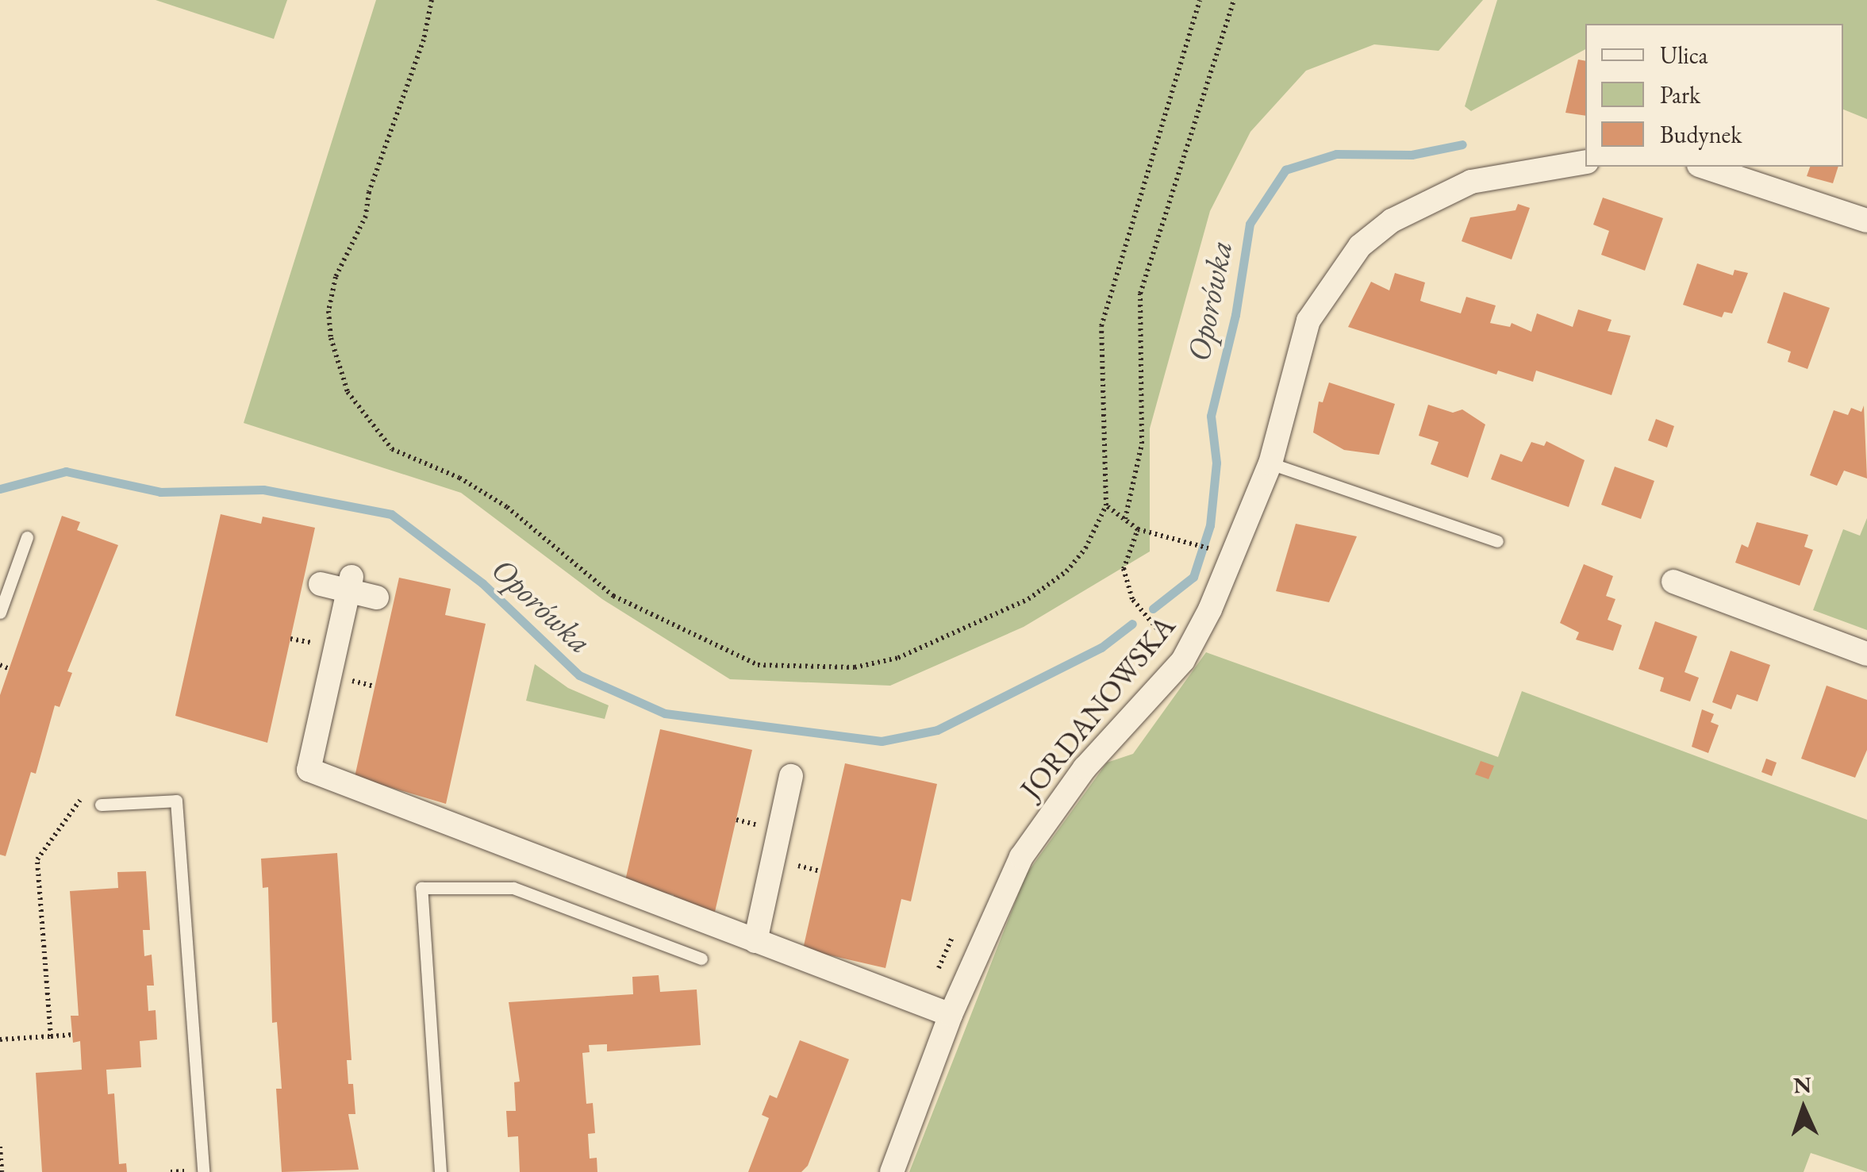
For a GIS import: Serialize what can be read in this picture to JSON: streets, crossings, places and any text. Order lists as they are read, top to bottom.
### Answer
{
  "streets": {
    "street": ["JORDANOWSKA"]
  },
  "water": ["Oporówka"],
  "legend": ["Ulica", "Park", "Budynek"],
  "north": "top"
}
